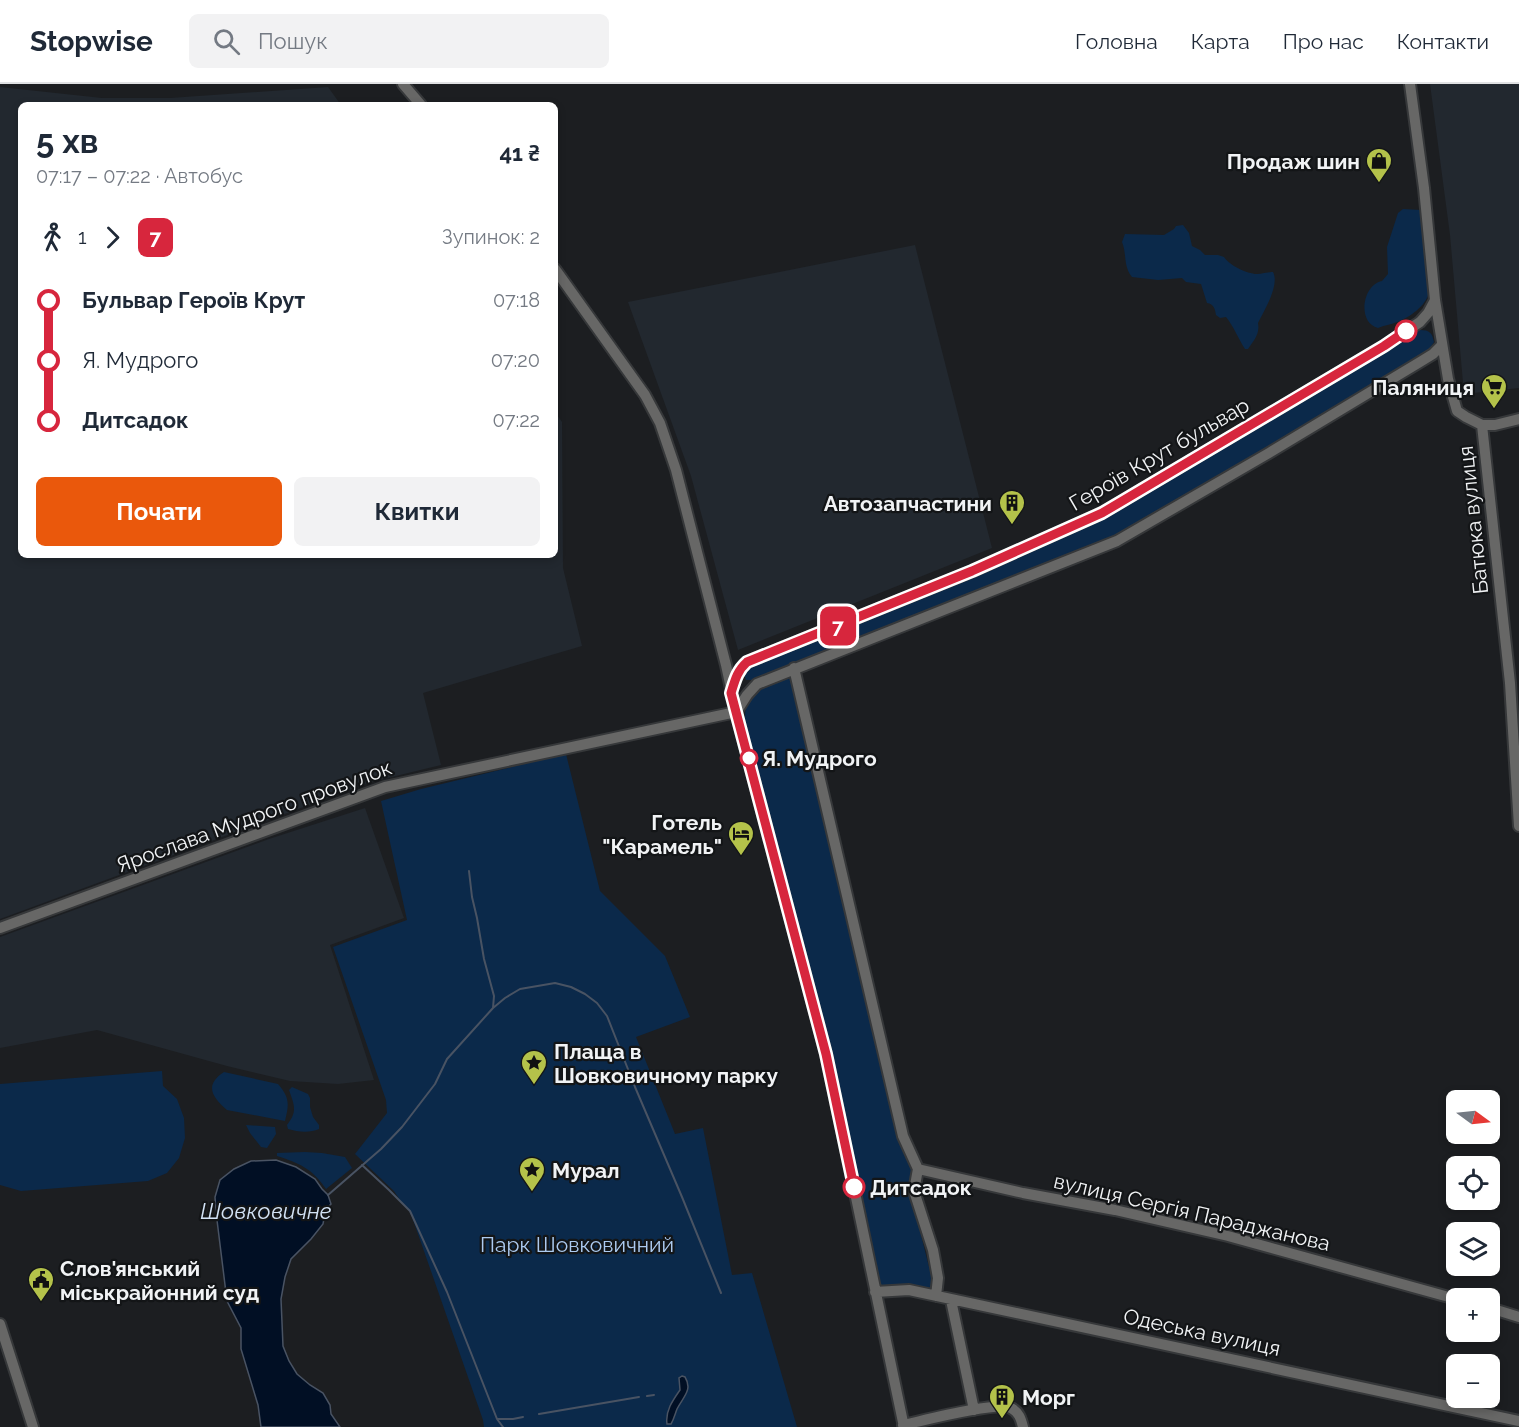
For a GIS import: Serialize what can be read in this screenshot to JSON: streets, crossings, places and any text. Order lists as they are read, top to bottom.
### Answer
{
  "streets": {
    "street": [
      "Героїв Крут бульвар",
      "Батюка вулиця",
      "Ярослава Мудрого провулок",
      "вулиця Сергія Параджанова",
      "Одеська вулиця"
    ]
  },
  "crossings": [
    ["Героїв Крут бульвар", "Батюка вулиця"]
  ],
  "water": ["Шовковичне"],
  "parks": ["Парк Шовковичний"],
  "places": {
    "shop": ["Продаж шин"],
    "supermarket": ["Паляниця"],
    "building": ["Автозапчастини", "Морг"],
    "other": ["Я. Мудрого", "Дитсадок"],
    "hotel": ["Готель \"Карамель\""],
    "place": ["Плаща в Шовковичному парку", "Мурал"],
    "public building": ["Слов'янський міськрайонний суд"]
  },
  "lines": ["bus line 7"],
  "north": "right",
  "page": {
    "header": "Stopwise",
    "search": "Пошук",
    "nav": [
      "Головна",
      "Карта",
      "Про нас",
      "Контакти"
    ],
    "on_map": "7",
    "heading": ["5 хв", "07:17 – 07:22 · Автобус", "41 ₴"],
    "legs": ["1", "7", "Зупинок: 2"],
    "list": [
      {
        "name": "Бульвар Героїв Крут",
        "value": "07:18"
      },
      {
        "name": "Я. Мудрого",
        "value": "07:20"
      },
      {
        "name": "Дитсадок",
        "value": "07:22"
      }
    ],
    "buttons": ["Почати", "Квитки"],
    "map_buttons": ["+", "−"]
  }
}
